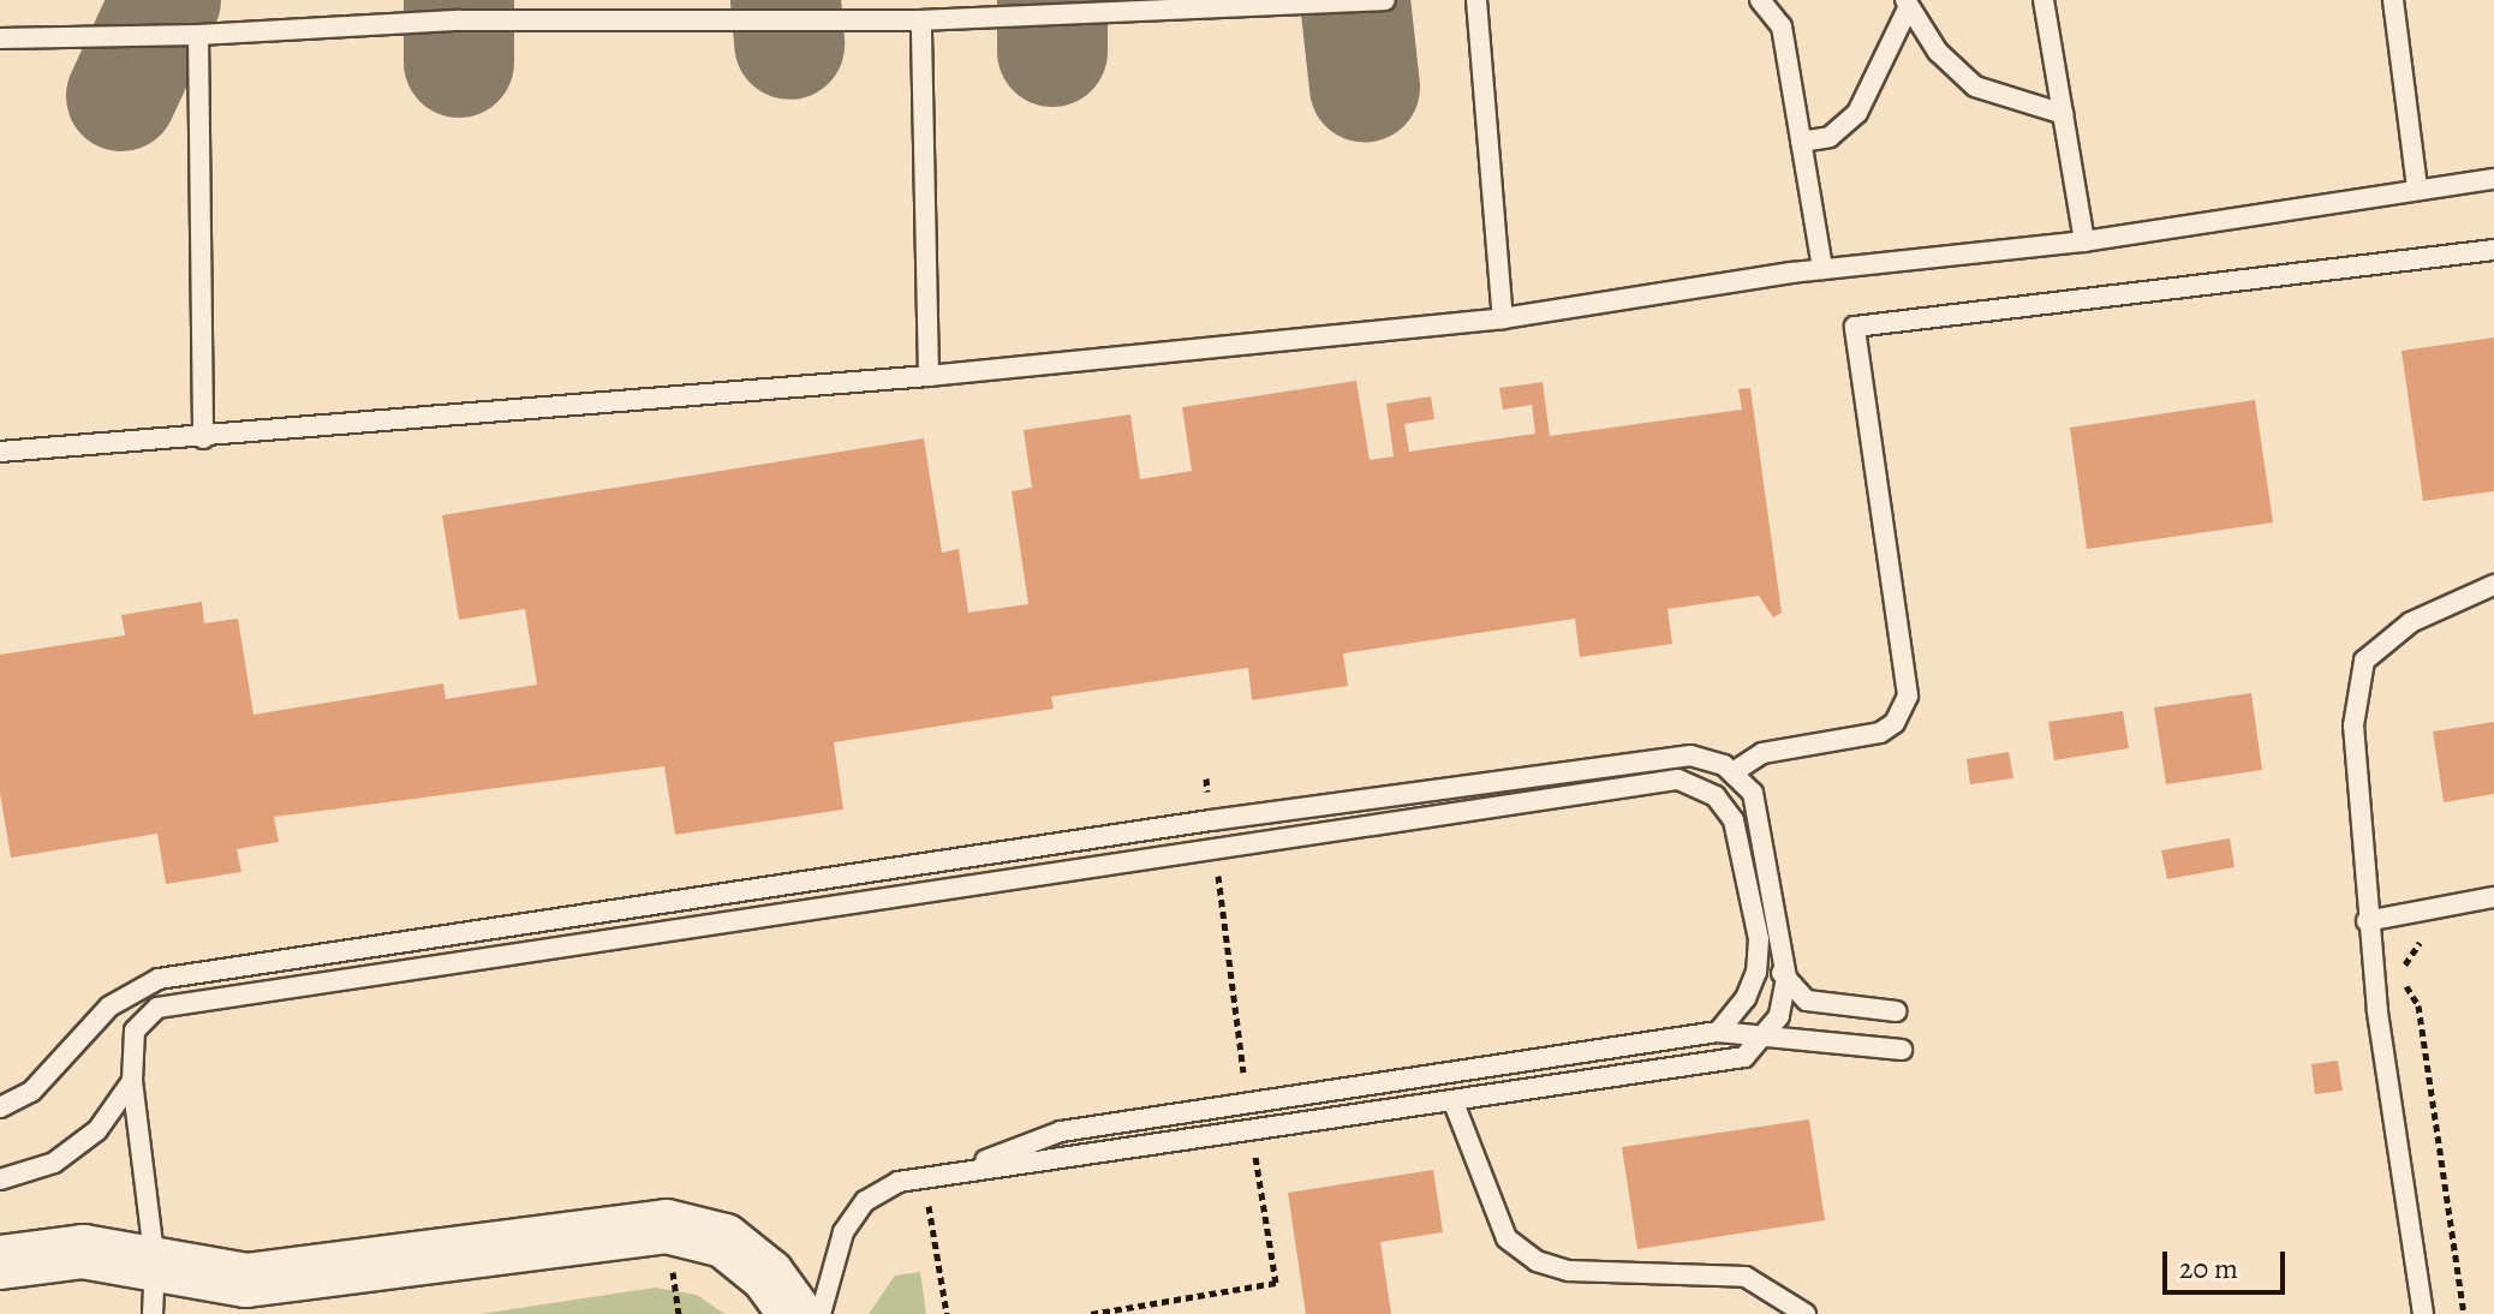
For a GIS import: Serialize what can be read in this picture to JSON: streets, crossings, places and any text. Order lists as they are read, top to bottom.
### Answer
{
  "scale_bar": "20 m"
}
